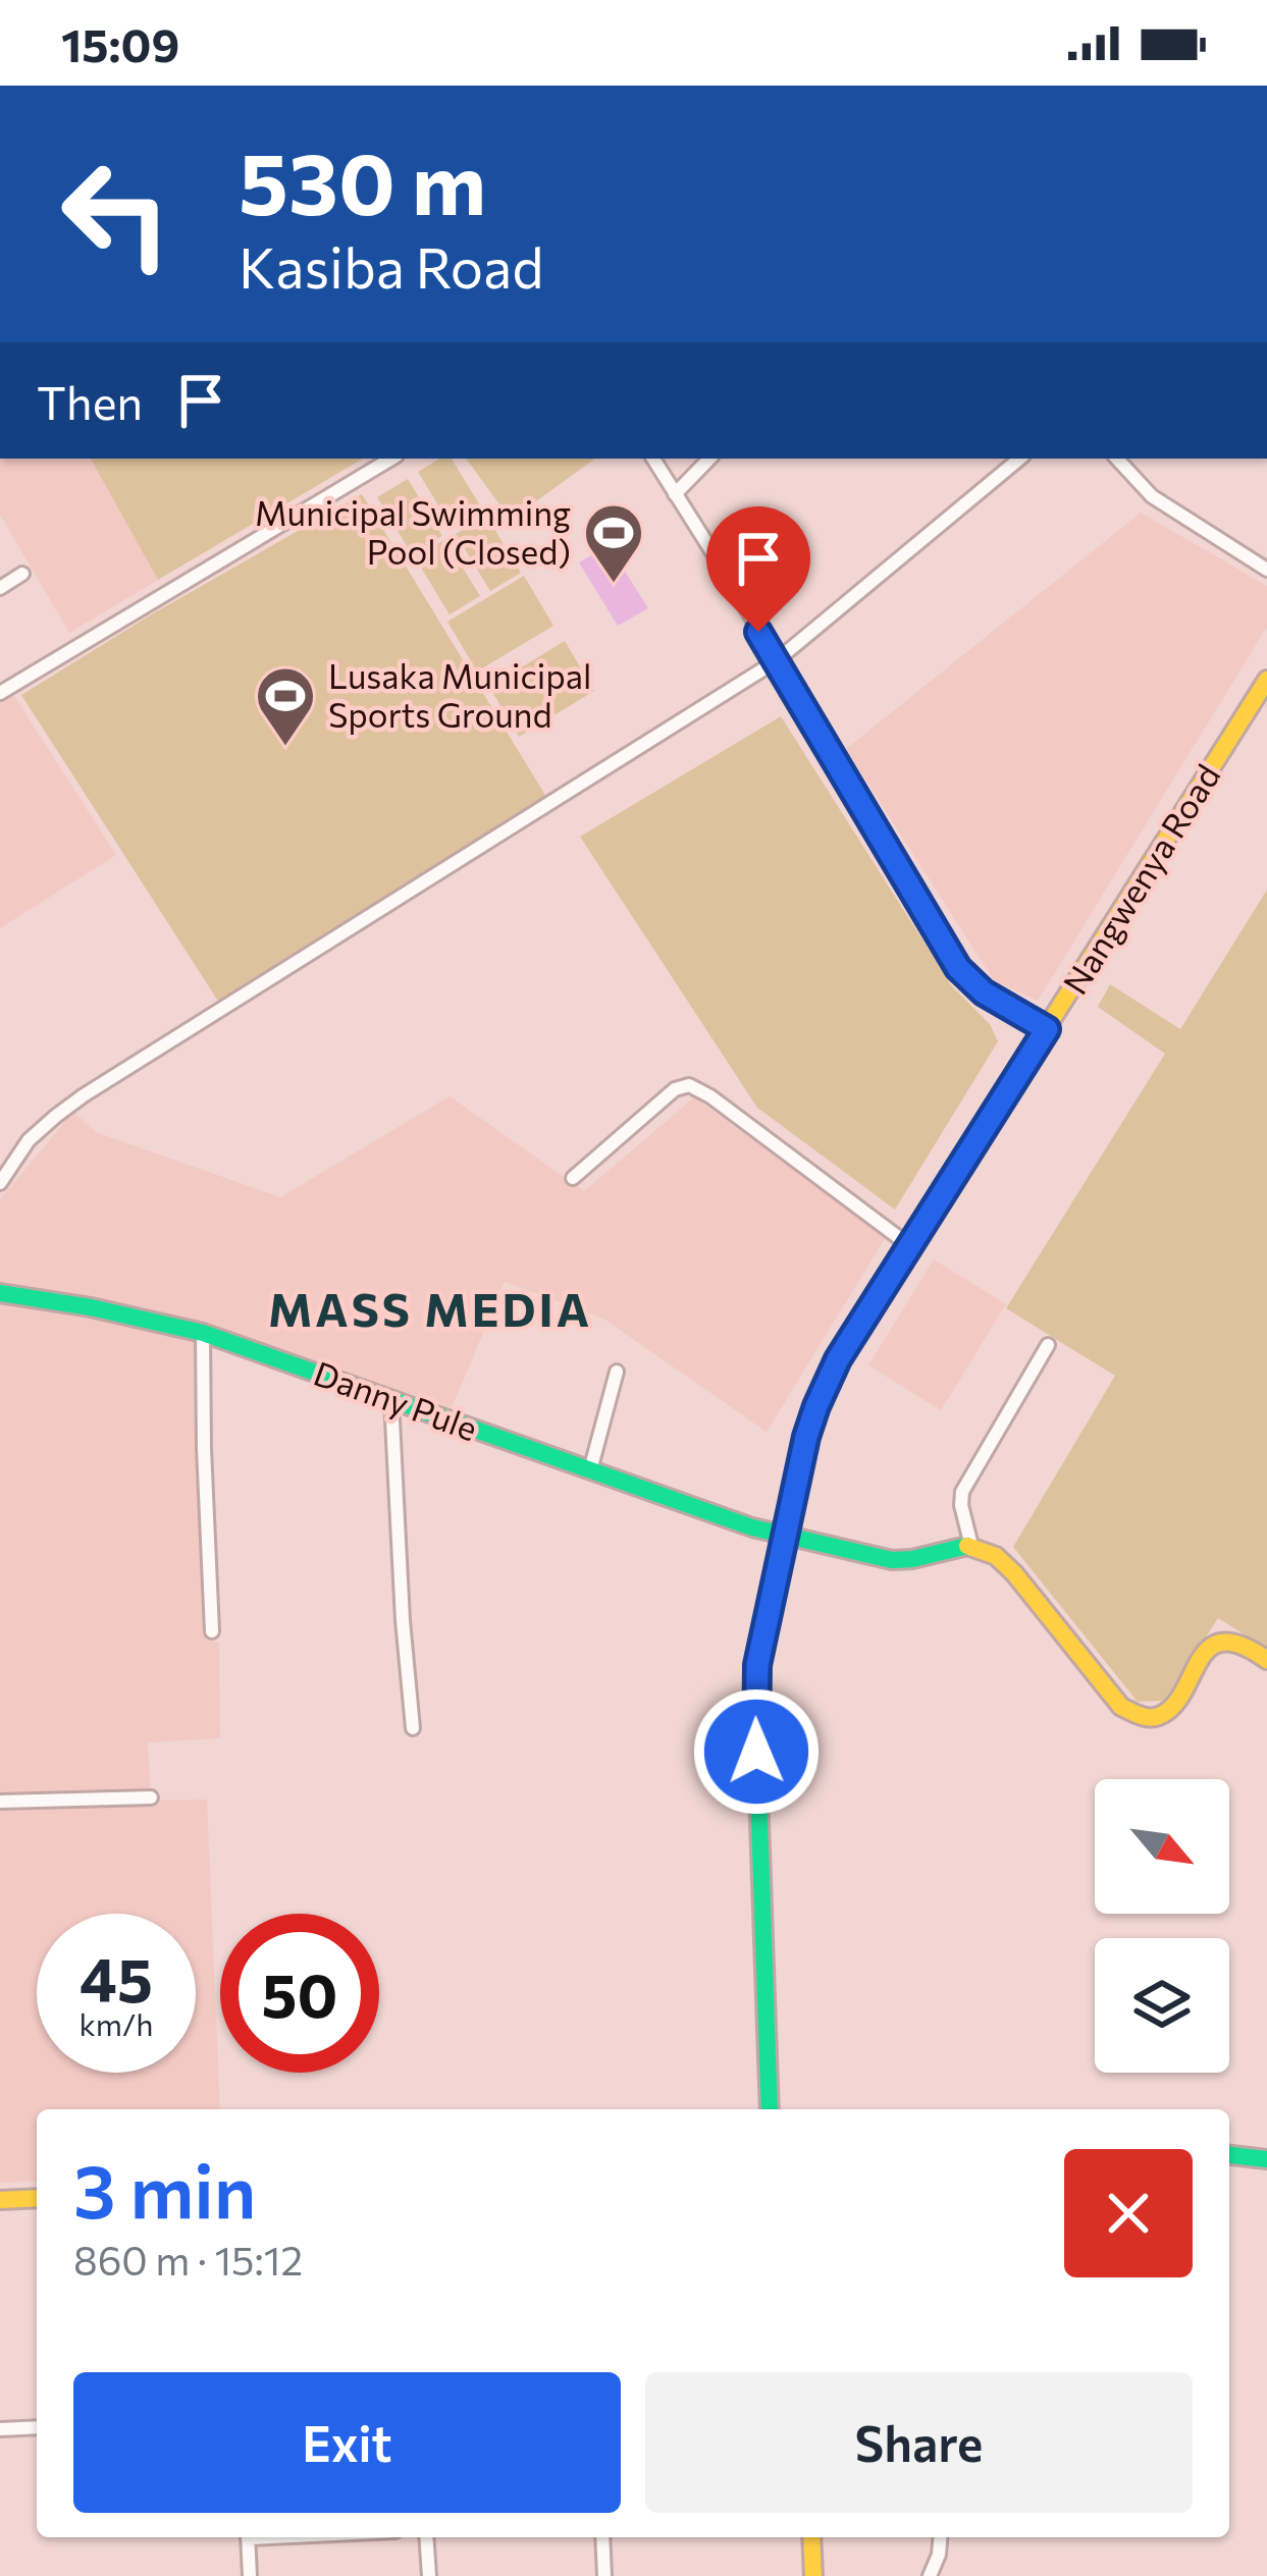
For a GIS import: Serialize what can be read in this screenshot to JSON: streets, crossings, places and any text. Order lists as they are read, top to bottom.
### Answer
{
  "streets": {
    "main road": ["Nangwenya Road", "Danny Pule"]
  },
  "crossings": [
    ["Nangwenya Road", "Danny Pule"]
  ],
  "districts": ["MASS MEDIA"],
  "places": {
    "sports": ["Municipal Swimming Pool (Closed)", "Lusaka Municipal Sports Ground"]
  },
  "north": "bottom right",
  "page": {
    "status": "15:09",
    "turn": ["530 m", "Kasiba Road"],
    "then": "Then",
    "speed": "45 km/h",
    "limit": "50",
    "heading": ["3 min", "860 m · 15:12"],
    "buttons": ["Exit", "Share"]
  }
}
